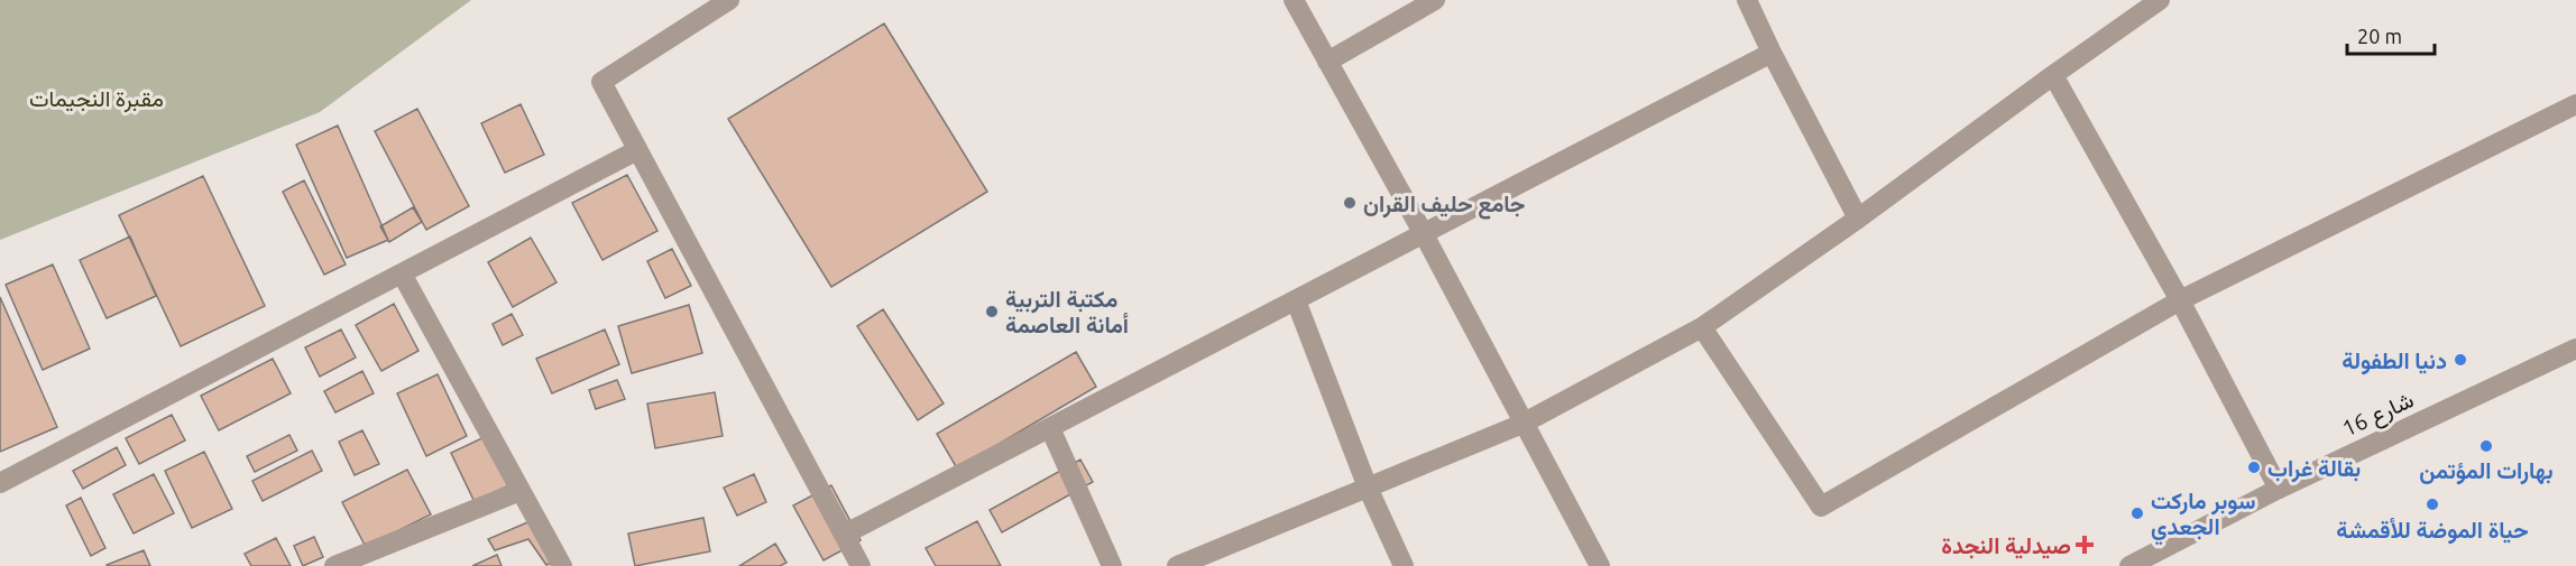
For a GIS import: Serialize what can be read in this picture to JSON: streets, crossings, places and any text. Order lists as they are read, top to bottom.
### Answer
{
  "streets": {
    "street": ["شارع 16"]
  },
  "parks": ["مقبرة النجيمات"],
  "places": {
    "other": [
      "جامع حليف القران",
      "مكتبة التربية أمانة العاصمة",
      "دنيا الطفولة",
      "بهارات المؤتمن",
      "بقالة غراب",
      "حياة الموضة للأقمشة",
      "سوبر ماركت الجعدي"
    ],
    "health": ["صيدلية النجدة"]
  },
  "scale_bar": "20 m"
}
